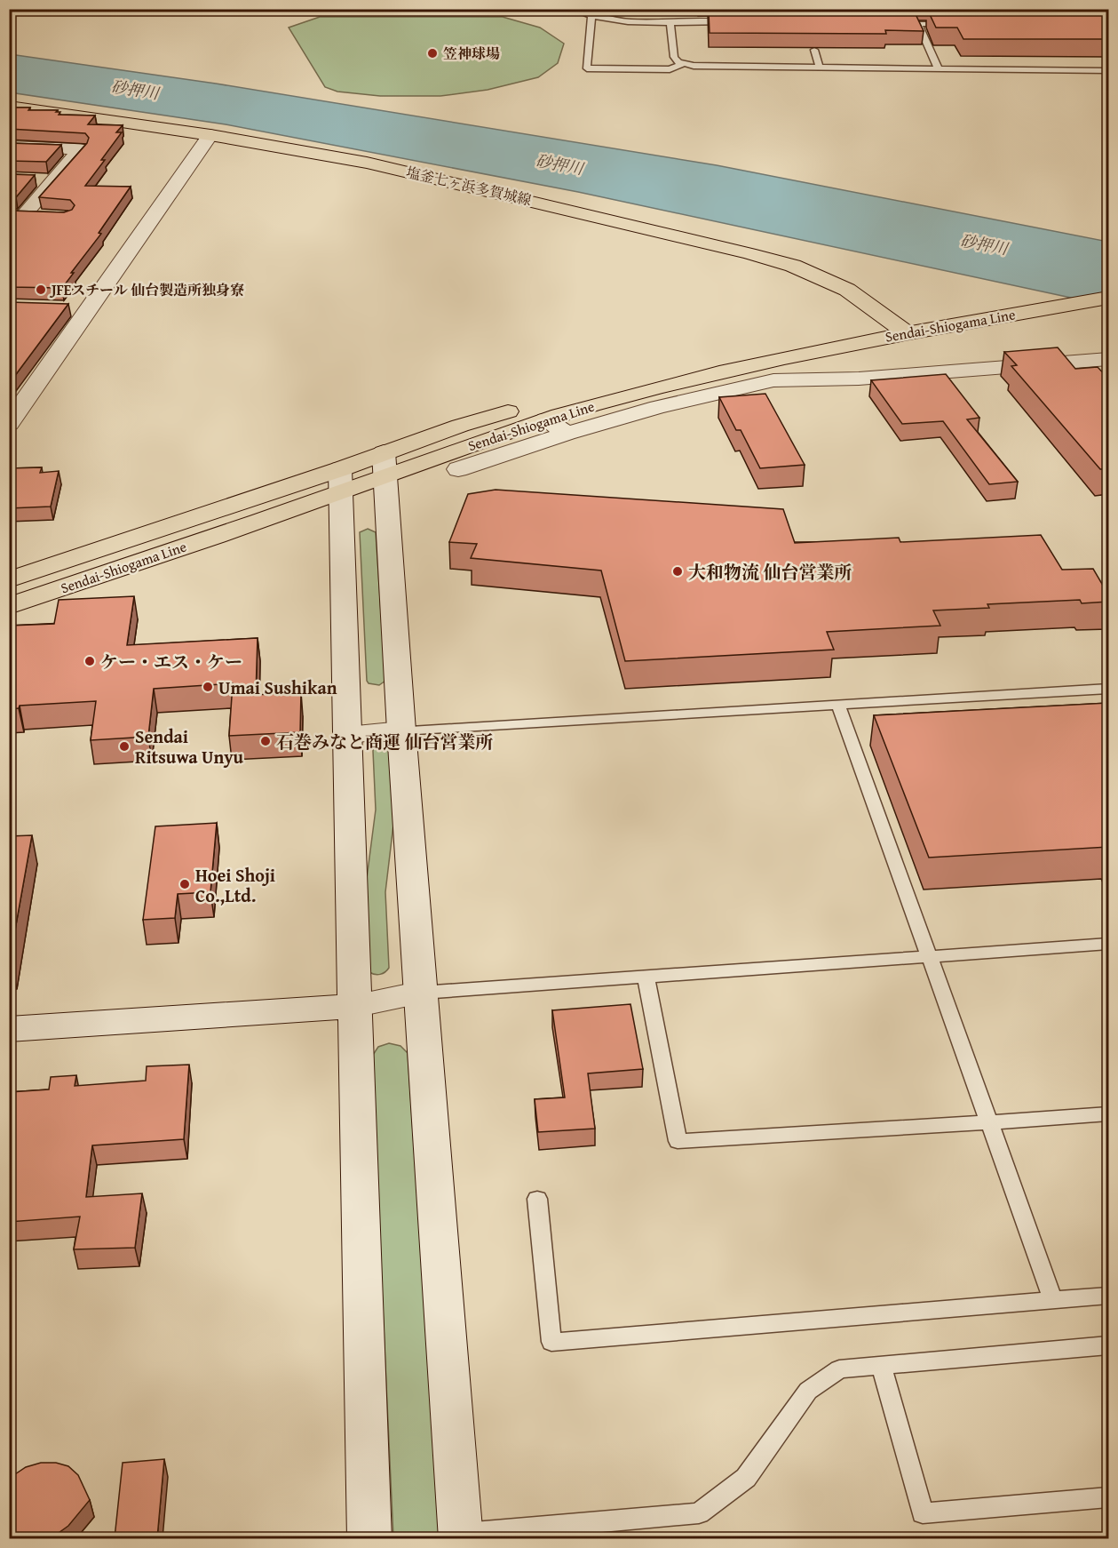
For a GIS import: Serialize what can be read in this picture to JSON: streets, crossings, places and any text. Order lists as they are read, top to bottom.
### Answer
{
  "streets": {
    "main road": ["塩釜七ヶ浜多賀城線", "Sendai-Shiogama Line"]
  },
  "crossings": [
    ["塩釜七ヶ浜多賀城線", "Sendai-Shiogama Line"]
  ],
  "water": ["砂押川"],
  "places": [
    "笠神球場",
    "JFEスチール 仙台製造所独身寮",
    "大和物流 仙台営業所",
    "ケー・エス・ケー",
    "Umai Sushikan",
    "石巻みなと商運 仙台営業所",
    "Sendai Ritsuwa Unyu",
    "Hoei Shoji Co.,Ltd."
  ]
}
